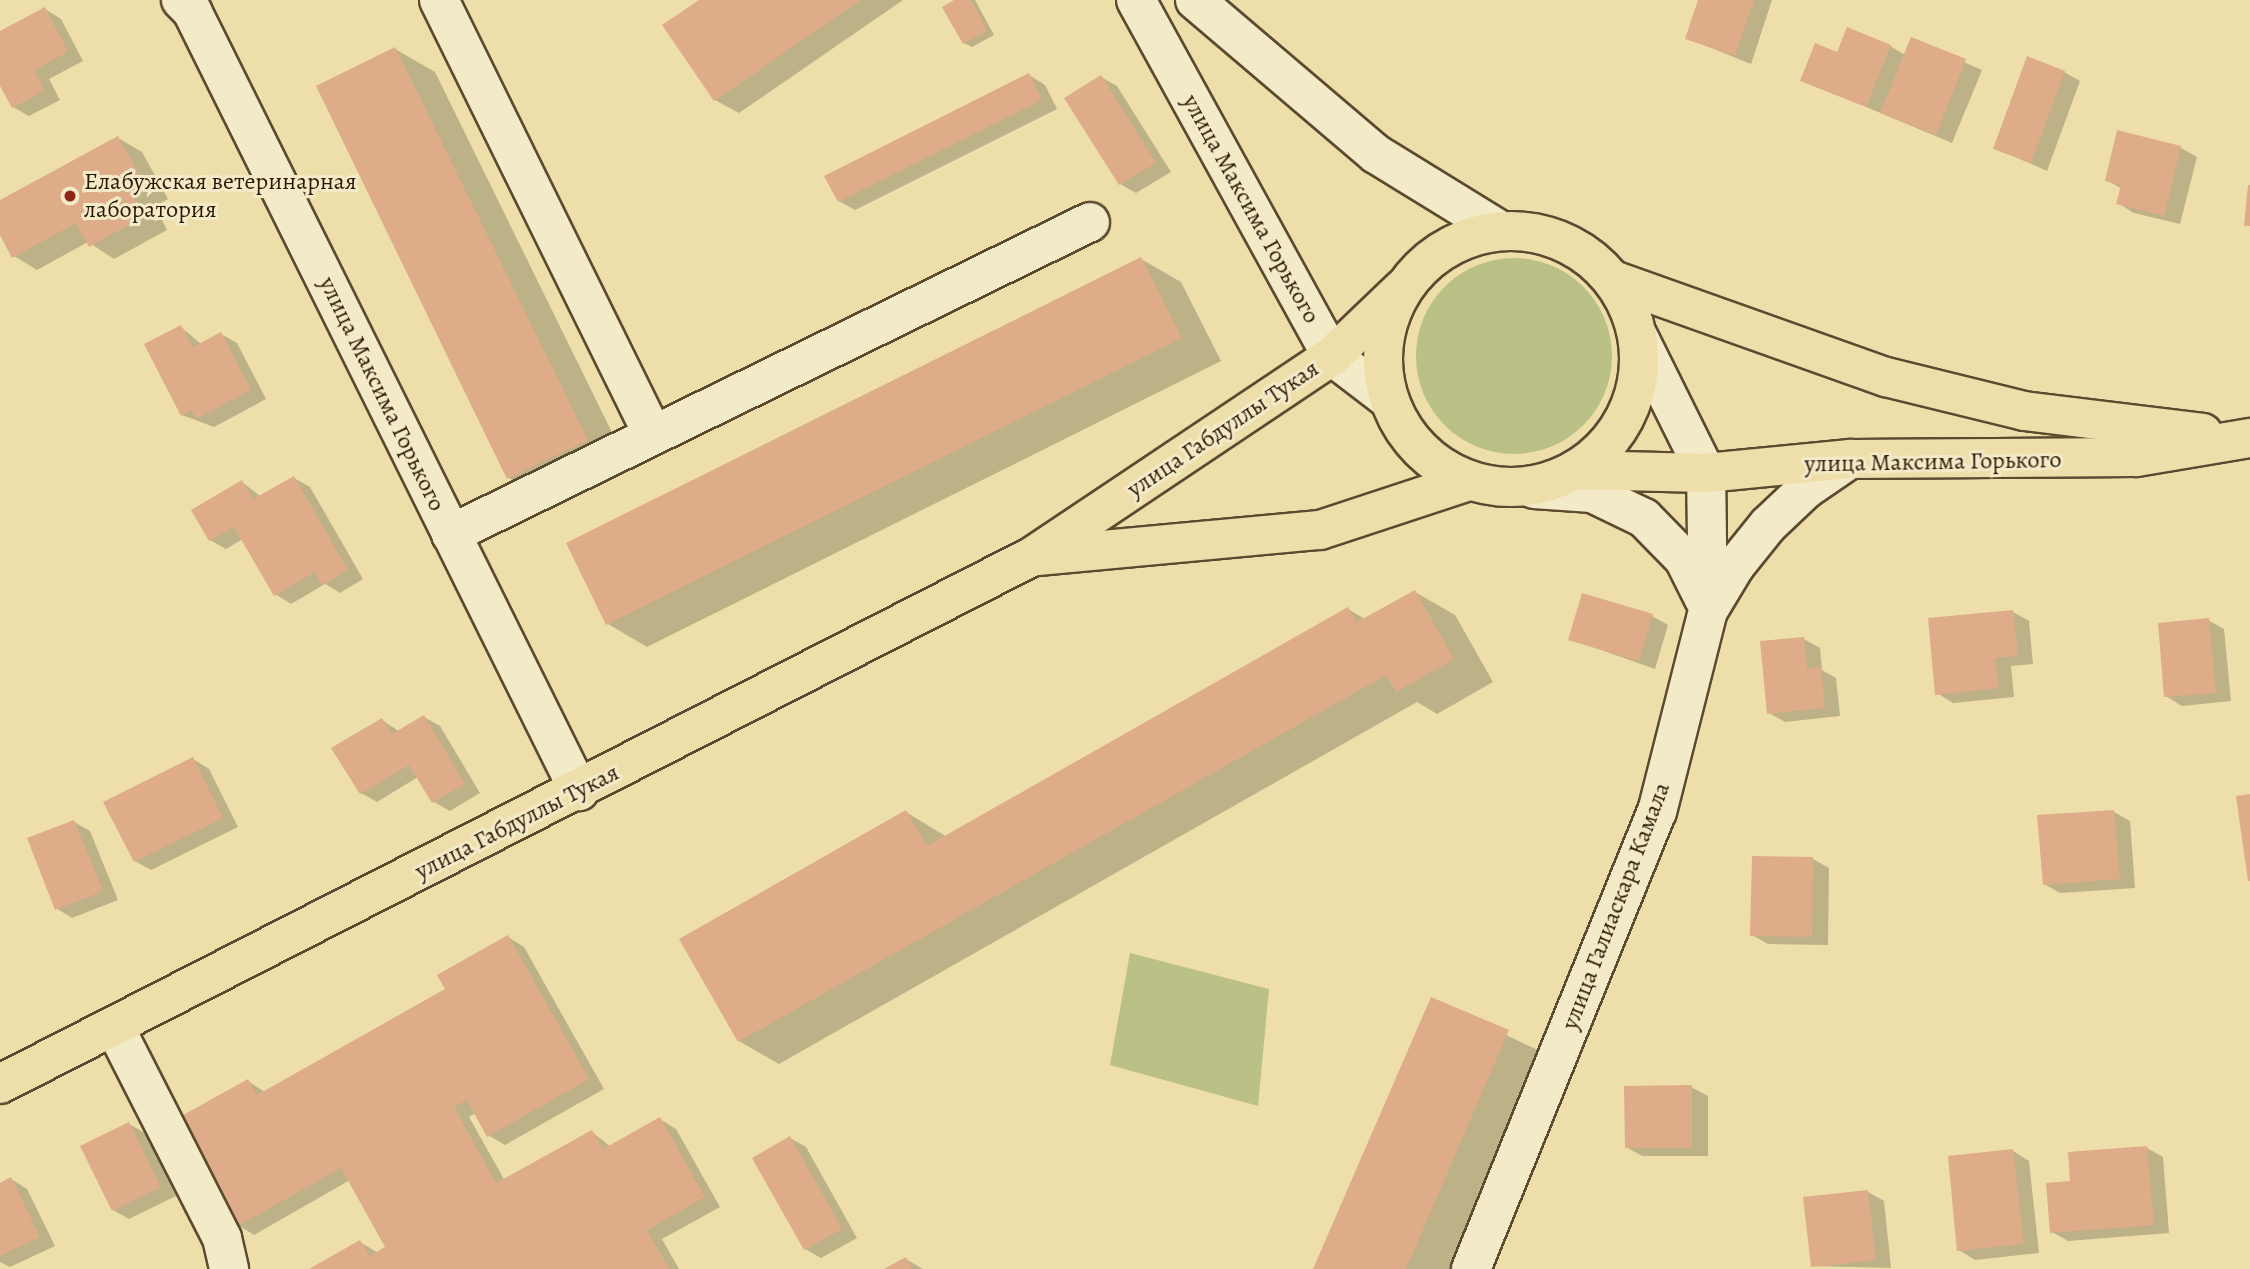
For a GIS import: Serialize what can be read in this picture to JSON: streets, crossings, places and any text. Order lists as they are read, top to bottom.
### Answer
{
  "streets": {
    "main road": ["улица Максима Горького", "улица Габдуллы Тукая"],
    "street": ["улица Галиаскара Камала"]
  },
  "crossings": [
    ["улица Максима Горького", "улица Габдуллы Тукая"],
    ["улица Максима Горького", "улица Галиаскара Камала"]
  ],
  "places": ["Елабужская ветеринарная лаборатория"]
}
